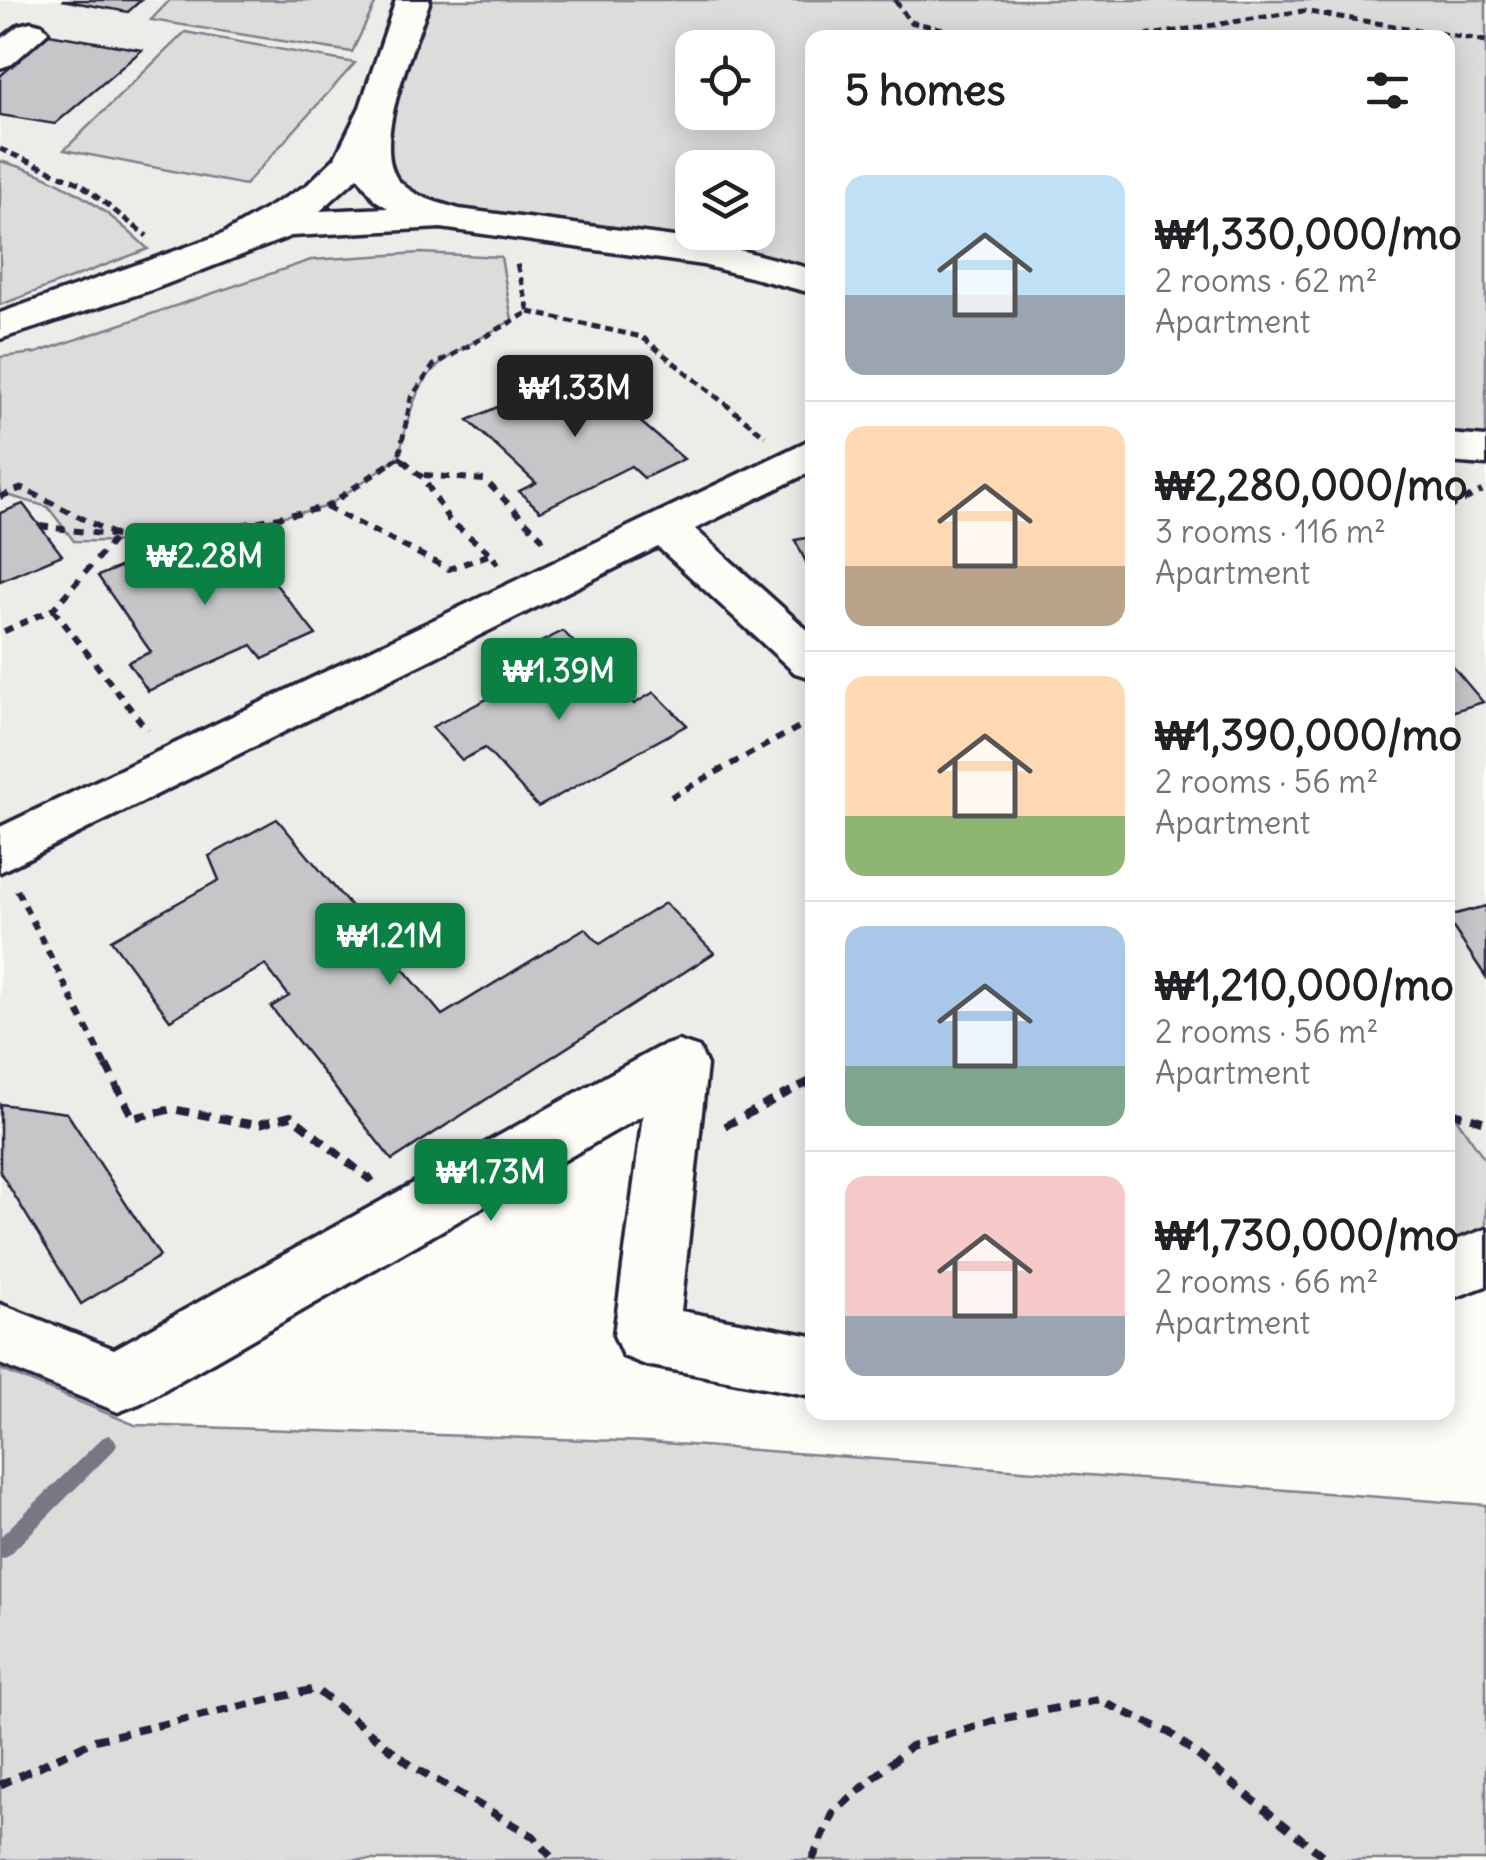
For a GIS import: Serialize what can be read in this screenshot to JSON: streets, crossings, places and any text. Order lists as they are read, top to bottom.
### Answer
{
  "page": {
    "heading": "5 homes",
    "list": [
      {
        "name": "₩1,330,000/mo",
        "note": "2 rooms · 62 m² · Apartment"
      },
      {
        "name": "₩2,280,000/mo",
        "note": "3 rooms · 116 m² · Apartment"
      },
      {
        "name": "₩1,390,000/mo",
        "note": "2 rooms · 56 m² · Apartment"
      },
      {
        "name": "₩1,210,000/mo",
        "note": "2 rooms · 56 m² · Apartment"
      },
      {
        "name": "₩1,730,000/mo",
        "note": "2 rooms · 66 m² · Apartment"
      }
    ],
    "price": [
      "₩1.33M",
      "₩2.28M",
      "₩1.39M",
      "₩1.21M",
      "₩1.73M"
    ]
  }
}
